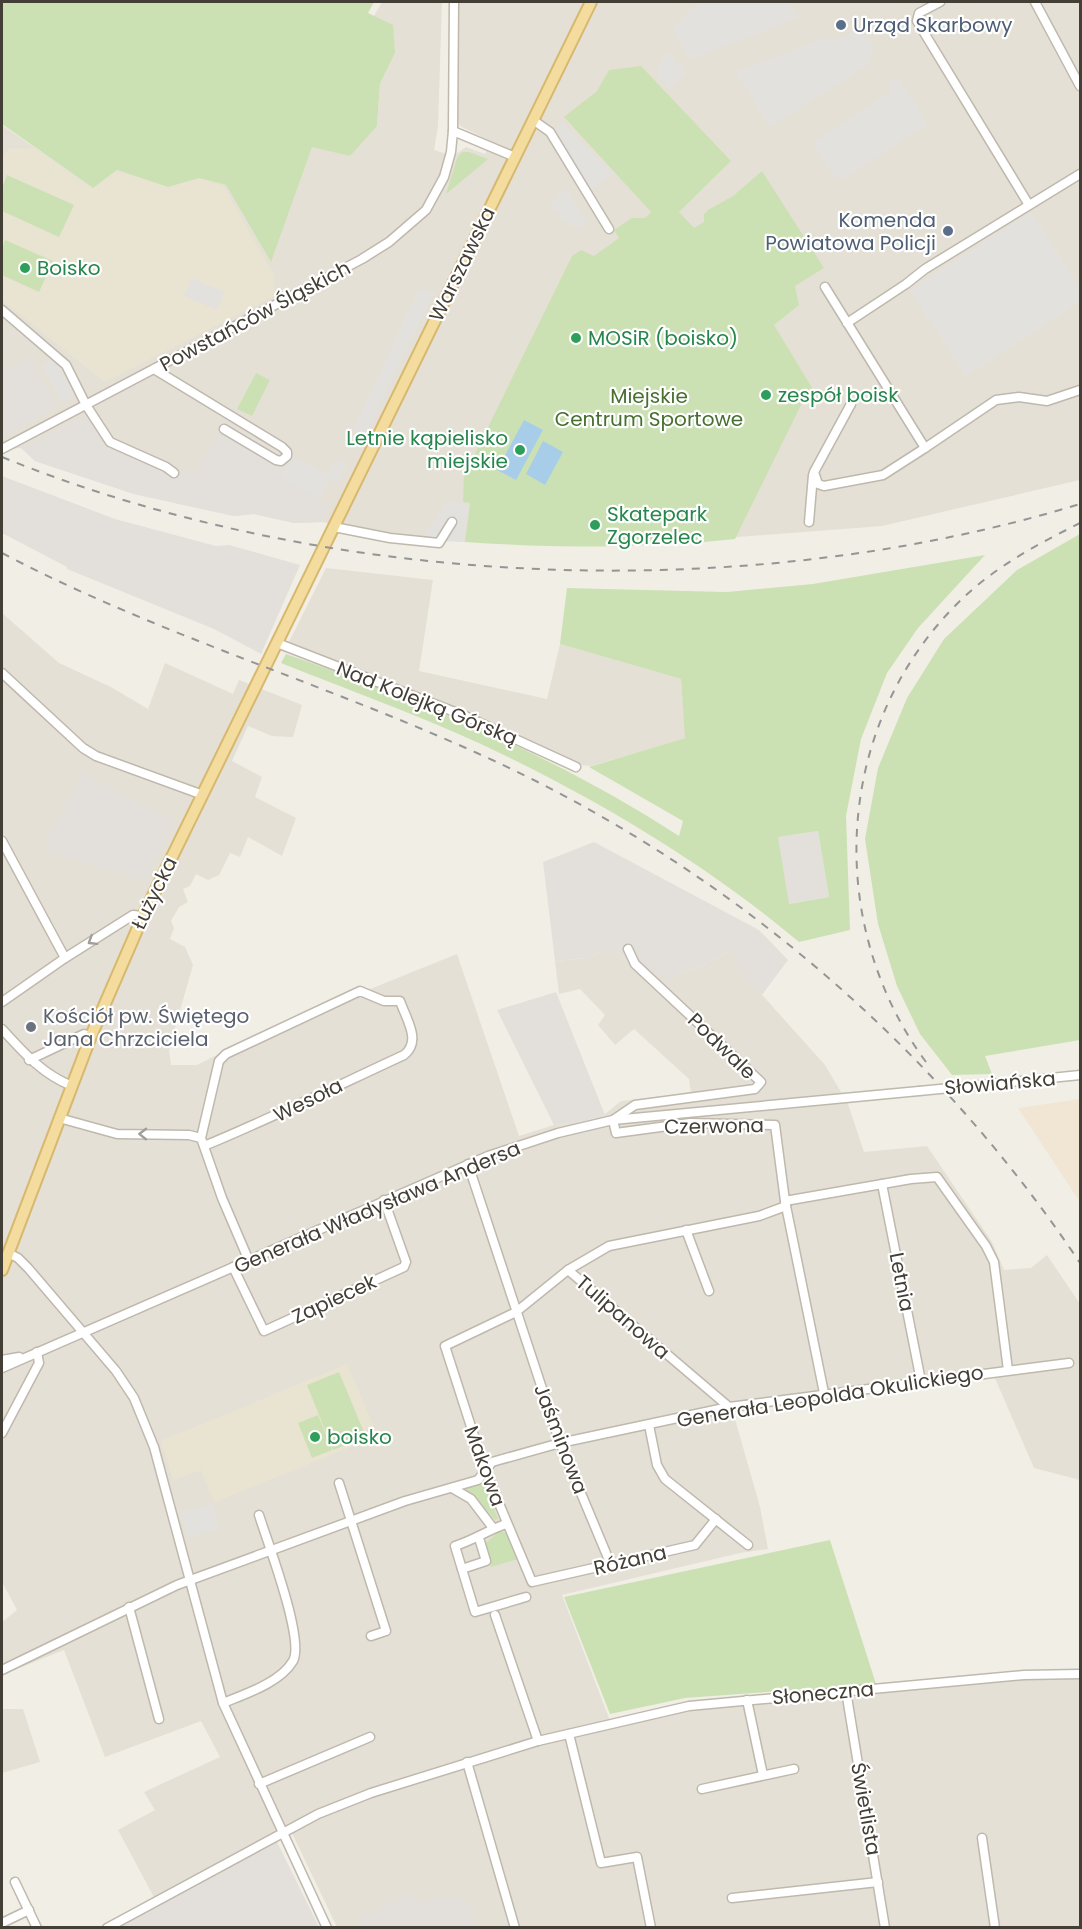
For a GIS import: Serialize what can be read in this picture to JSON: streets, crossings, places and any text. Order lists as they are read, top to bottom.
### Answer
{
  "streets": {
    "main road": ["Warszawska", "Łużycka"],
    "street": [
      "Powstańców Śląskich",
      "Nad Kolejką Górską",
      "Podwale",
      "Słowiańska",
      "Wesoła",
      "Czerwona",
      "Generała Władysława Andersa",
      "Letnia",
      "Zapiecek",
      "Tulipanowa",
      "Generała Leopolda Okulickiego",
      "Jaśminowa",
      "Makowa",
      "Różana",
      "Słoneczna",
      "Świetlista"
    ]
  },
  "crossings": [
    ["Warszawska", "Łużycka"],
    ["Nad Kolejką Górską", "Łużycka"],
    ["Podwale", "Czerwona"],
    ["Podwale", "Generała Władysława Andersa"],
    ["Słowiańska", "Generała Władysława Andersa"],
    ["Czerwona", "Generała Władysława Andersa"],
    ["Generała Władysława Andersa", "Zapiecek"],
    ["Generała Władysława Andersa", "Jaśminowa"],
    ["Letnia", "Generała Leopolda Okulickiego"],
    ["Tulipanowa", "Generała Leopolda Okulickiego"],
    ["Tulipanowa", "Jaśminowa"],
    ["Tulipanowa", "Makowa"],
    ["Generała Leopolda Okulickiego", "Jaśminowa"],
    ["Generała Leopolda Okulickiego", "Makowa"],
    ["Jaśminowa", "Różana"],
    ["Makowa", "Różana"],
    ["Słoneczna", "Świetlista"]
  ],
  "parks": ["Miejskie Centrum Sportowe"],
  "places": [
    "Urząd Skarbowy",
    "Komenda Powiatowa Policji",
    "Boisko",
    "MOSiR (boisko)",
    "zespół boisk",
    "Letnie kąpielisko miejskie",
    "Skatepark Zgorzelec",
    "Kościół pw. Świętego Jana Chrzciciela",
    "boisko"
  ]
}
